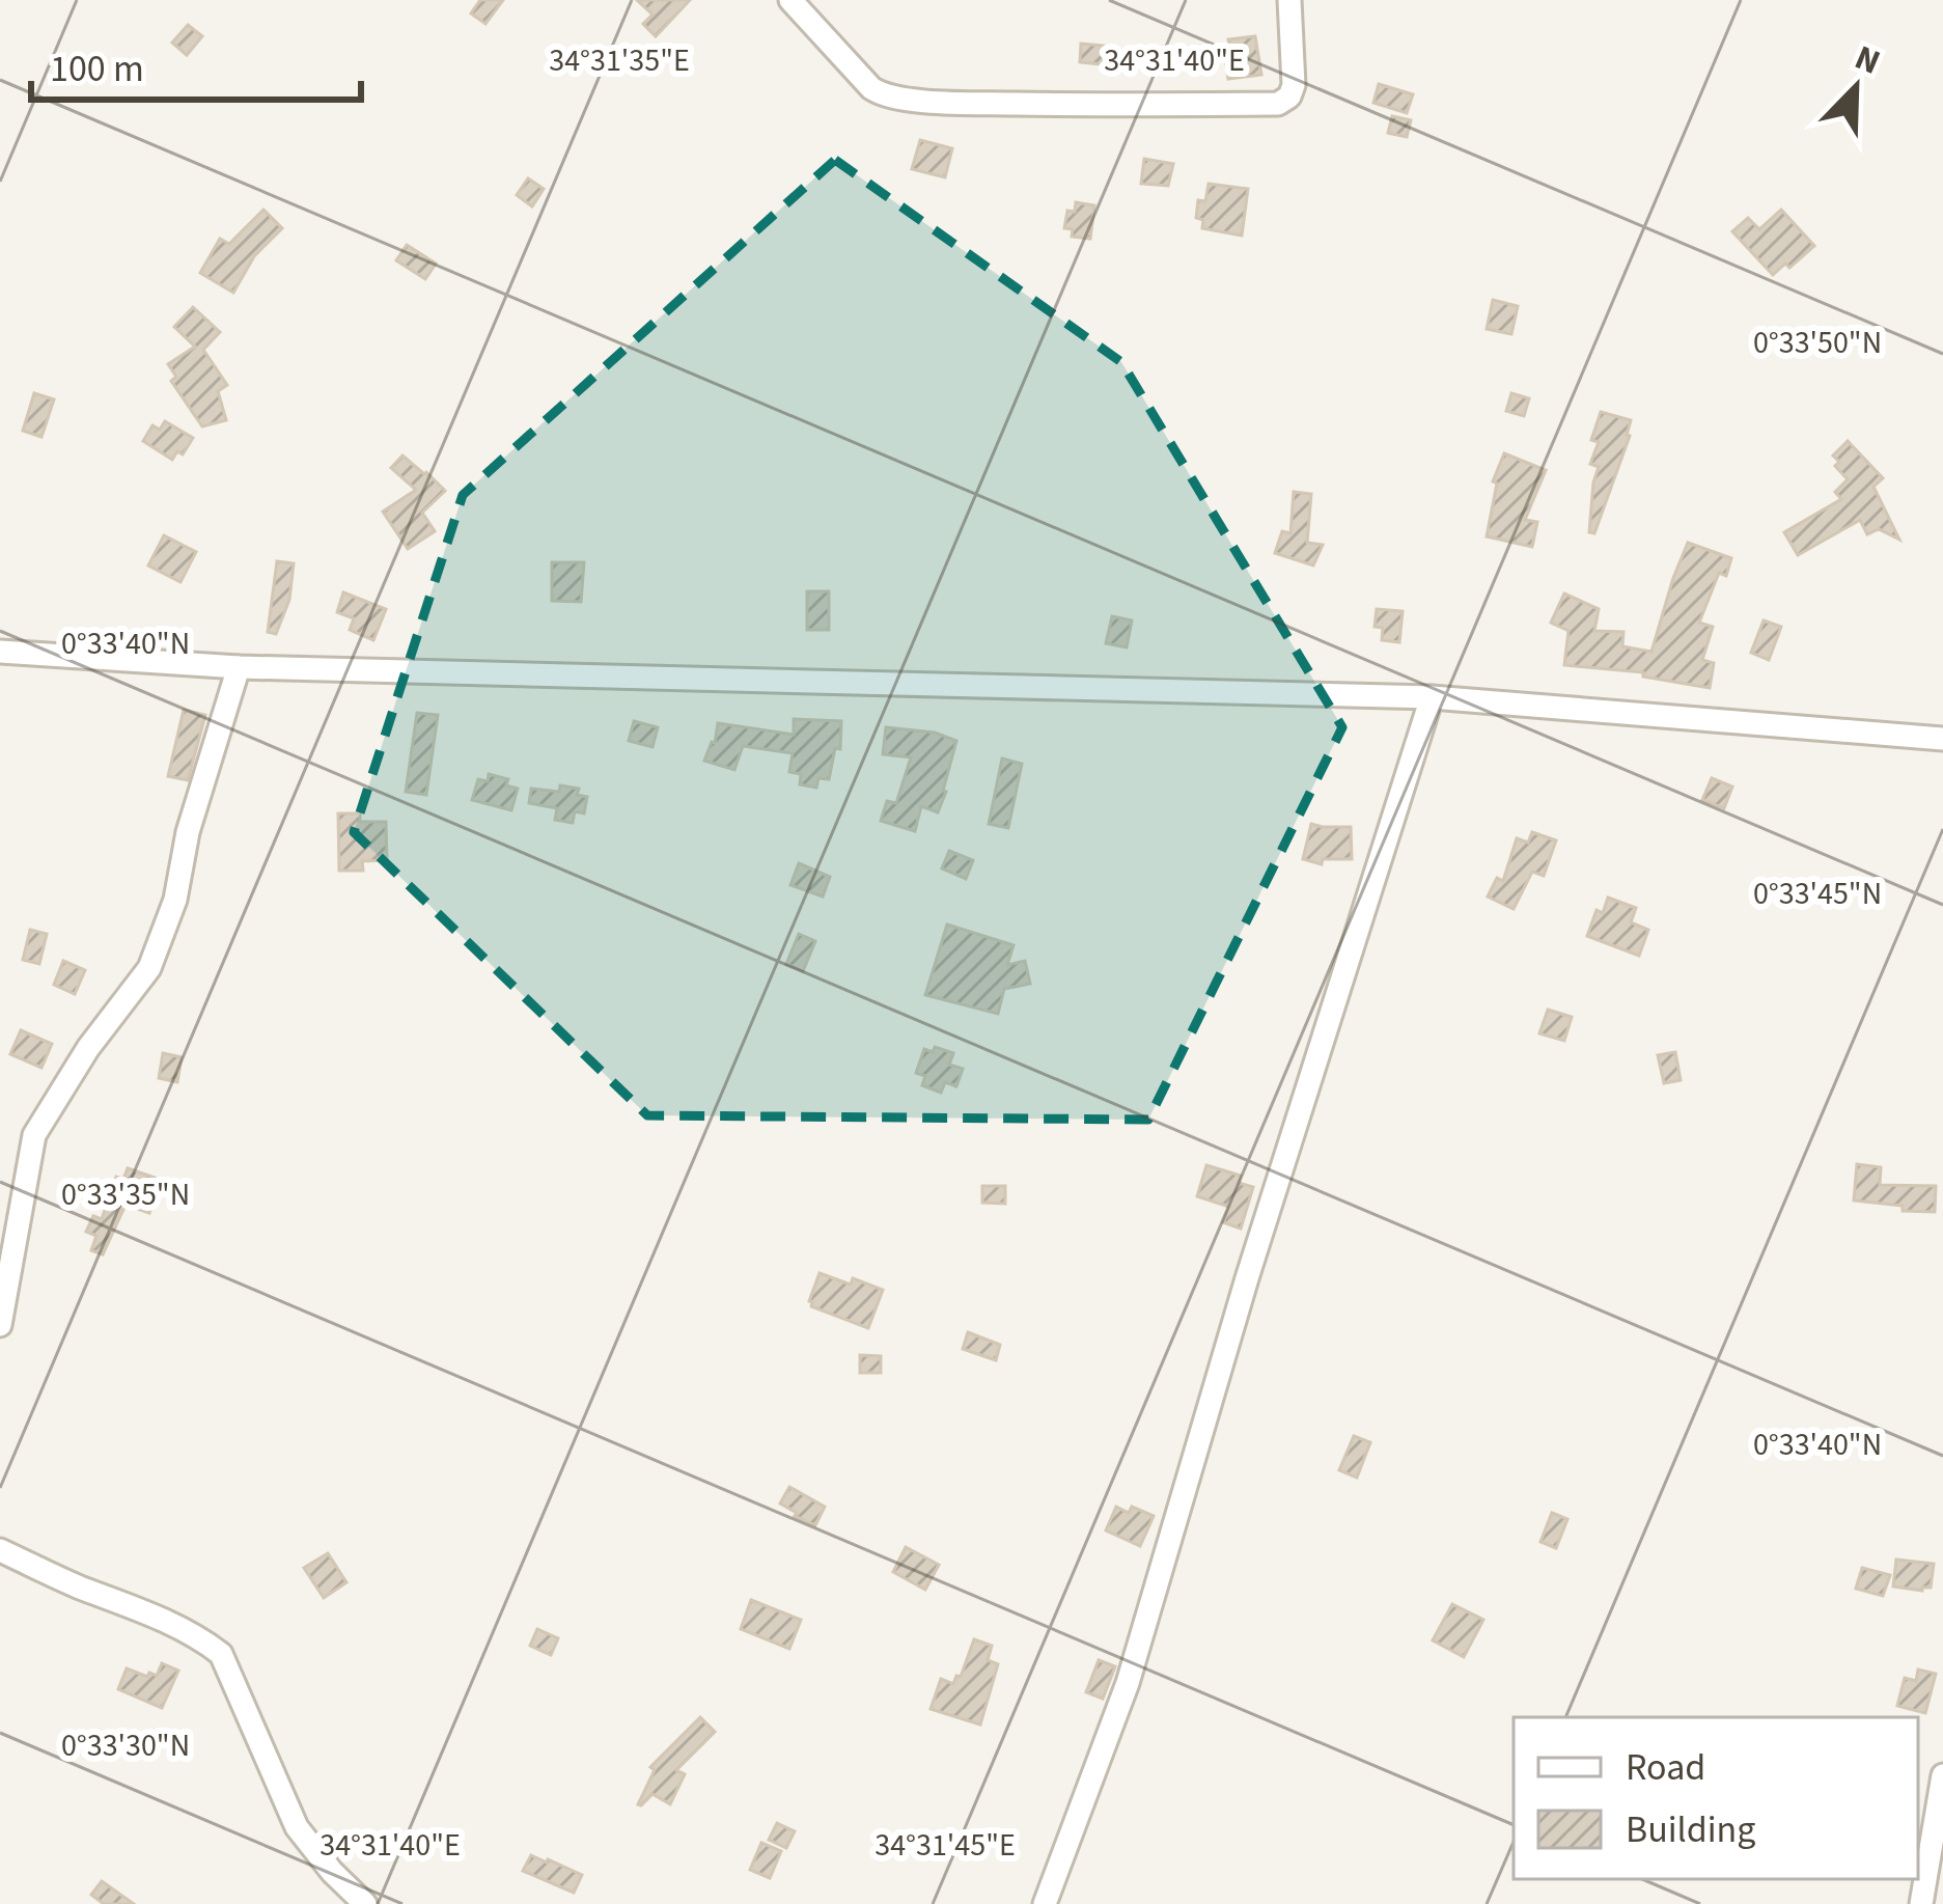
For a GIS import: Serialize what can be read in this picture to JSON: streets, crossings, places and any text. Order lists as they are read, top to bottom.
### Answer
{
  "legend": ["Road", "Building"],
  "scale_bar": "100 m",
  "north": "top right",
  "coordinates": [
    "34°31'35\"E",
    "34°31'40\"E",
    "0°33'50\"N",
    "0°33'40\"N",
    "0°33'45\"N",
    "0°33'35\"N",
    "0°33'30\"N",
    "34°31'45\"E"
  ]
}
